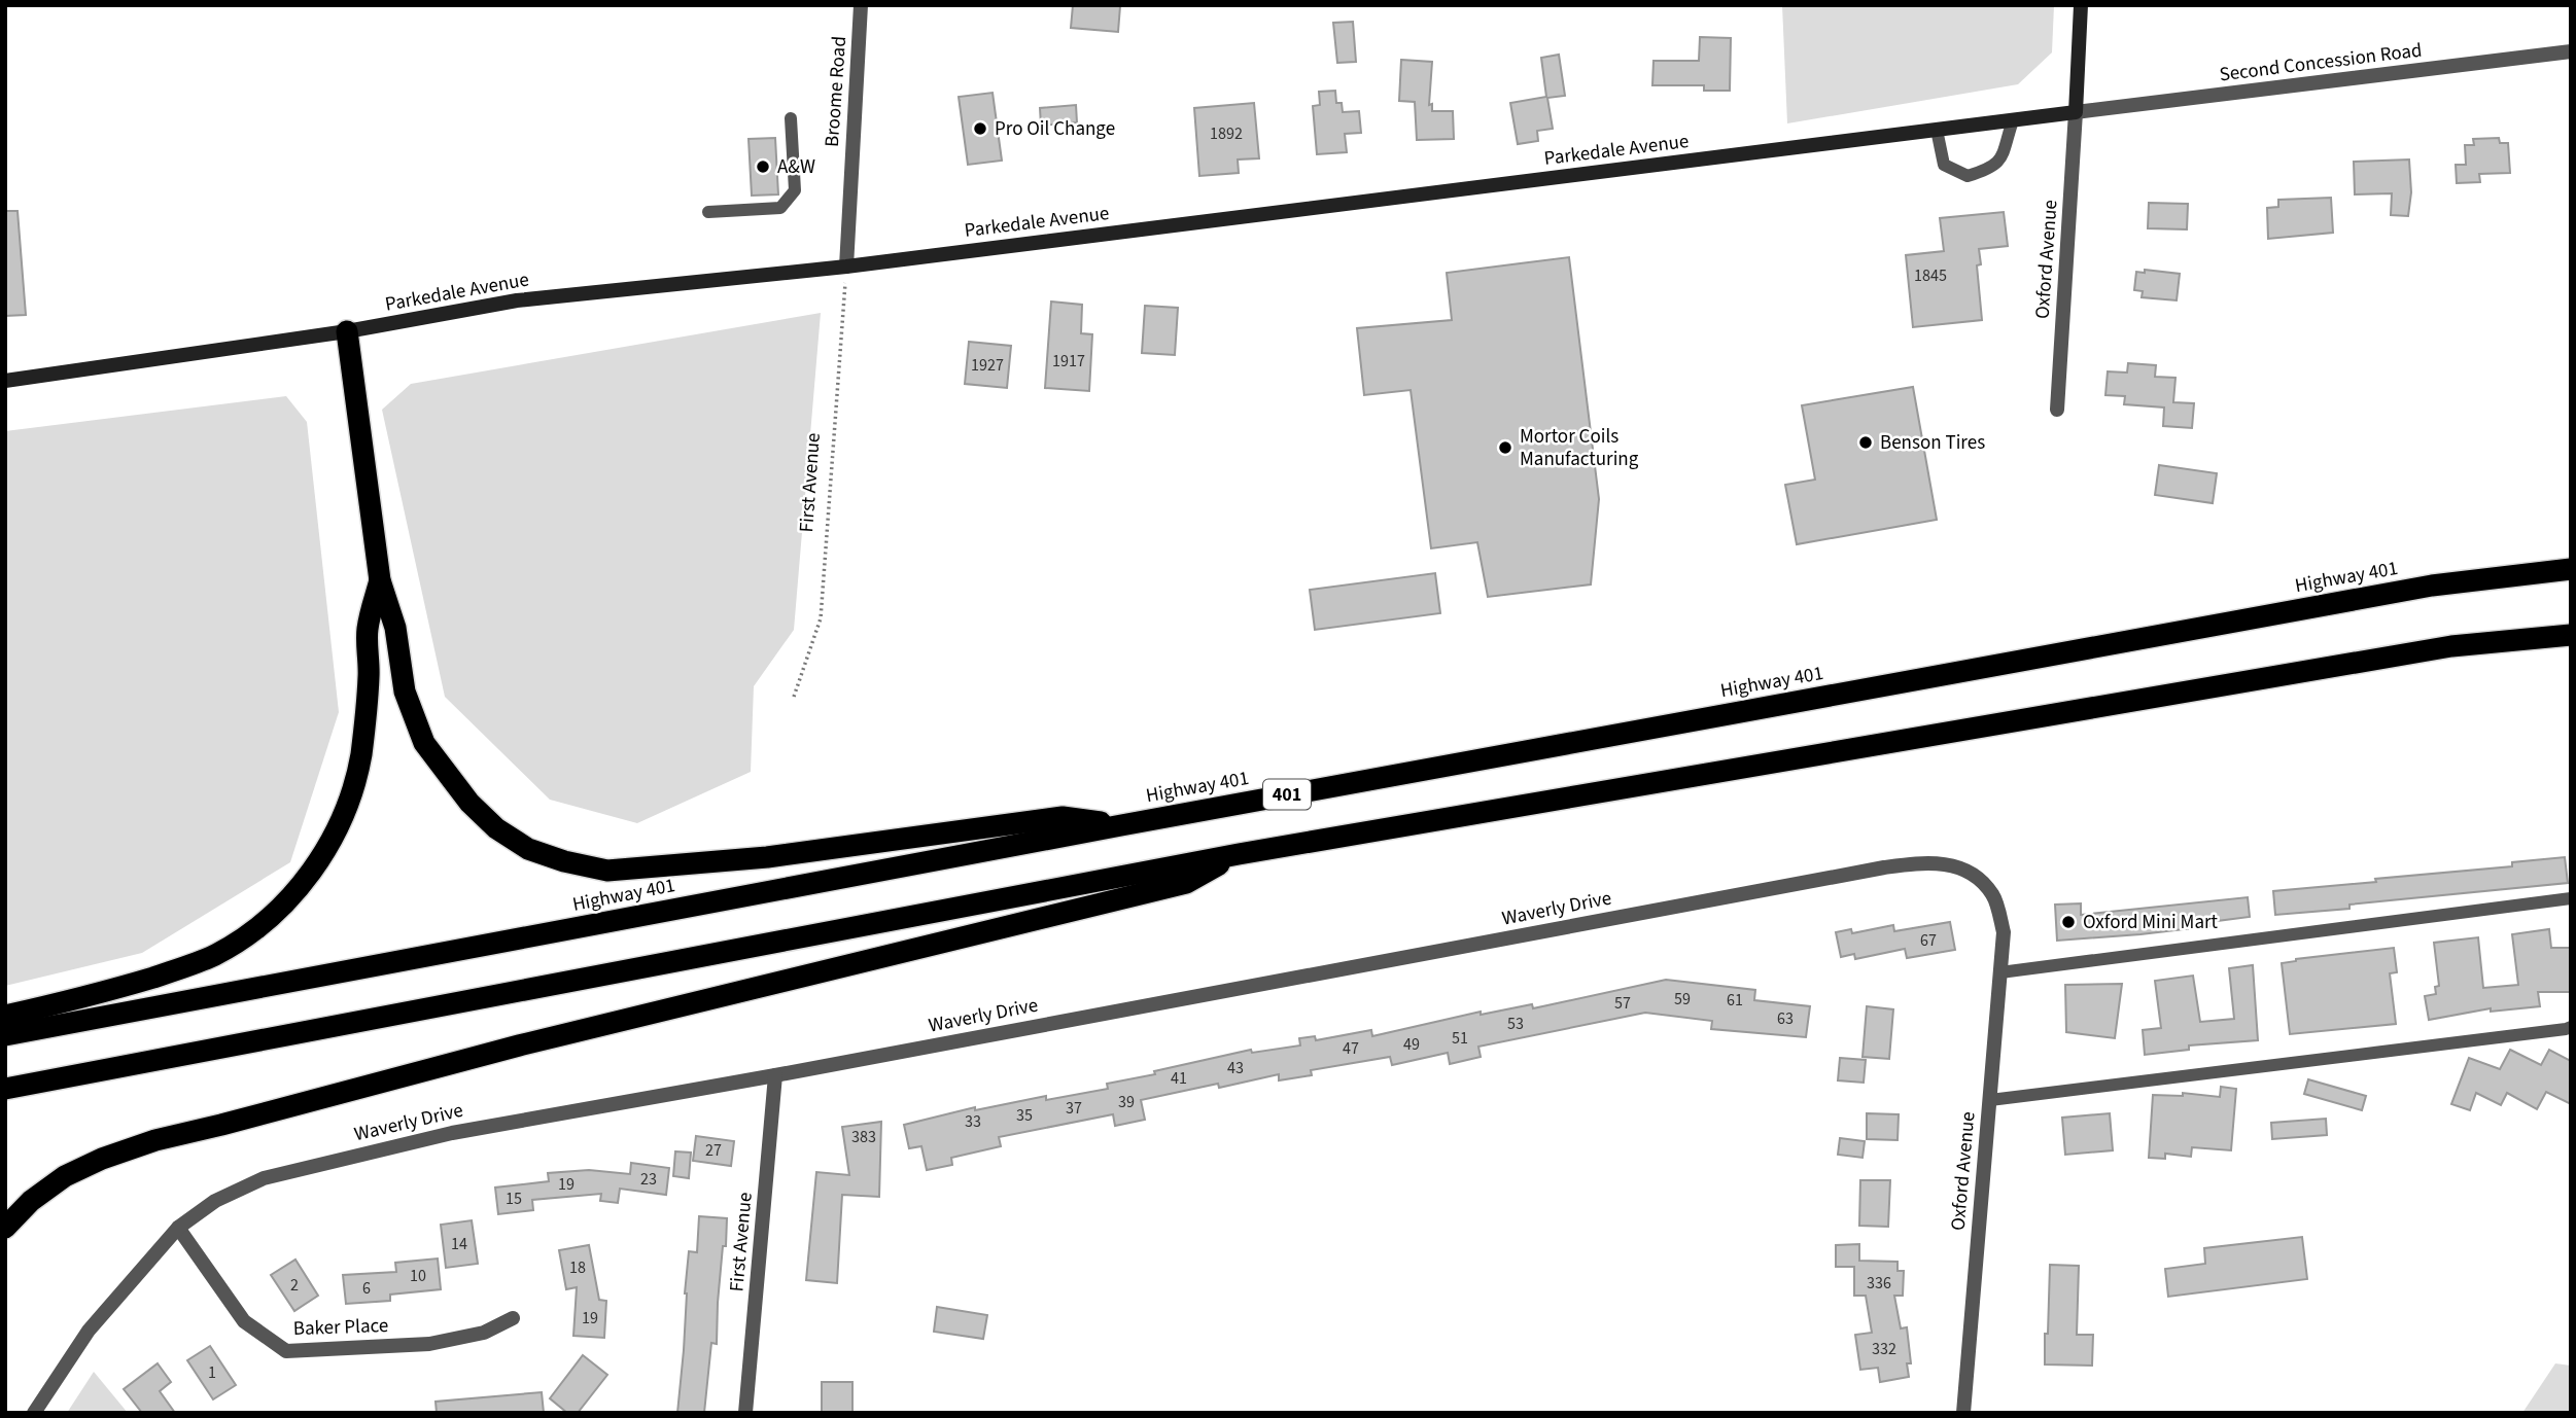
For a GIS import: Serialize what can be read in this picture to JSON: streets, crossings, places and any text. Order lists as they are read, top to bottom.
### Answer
{
  "streets": {
    "highway": ["Highway 401", "401"],
    "main road": ["Parkedale Avenue"],
    "street": [
      "Second Concession Road",
      "Broome Road",
      "Oxford Avenue",
      "First Avenue",
      "Waverly Drive",
      "Baker Place"
    ]
  },
  "crossings": [
    ["Second Concession Road", "Parkedale Avenue"],
    ["Second Concession Road", "Oxford Avenue"],
    ["Broome Road", "Parkedale Avenue"],
    ["Broome Road", "First Avenue"],
    ["Parkedale Avenue", "Oxford Avenue"],
    ["Parkedale Avenue", "First Avenue"],
    ["Oxford Avenue", "Waverly Drive"],
    ["First Avenue", "Waverly Drive"],
    ["Waverly Drive", "Baker Place"]
  ],
  "places": [
    "Pro Oil Change",
    "A&W",
    "Benson Tires",
    "Mortor Coils Manufacturing",
    "Oxford Mini Mart"
  ],
  "house_numbers": [
    "1892",
    "1845",
    "1917",
    "1927",
    "67",
    "59",
    "61",
    "57",
    "63",
    "53",
    "51",
    "49",
    "47",
    "43",
    "41",
    "39",
    "37",
    "35",
    "33",
    "383",
    "27",
    "23",
    "19",
    "15",
    "14",
    "18",
    "10",
    "336",
    "2",
    "6",
    "19",
    "332",
    "1"
  ]
}
